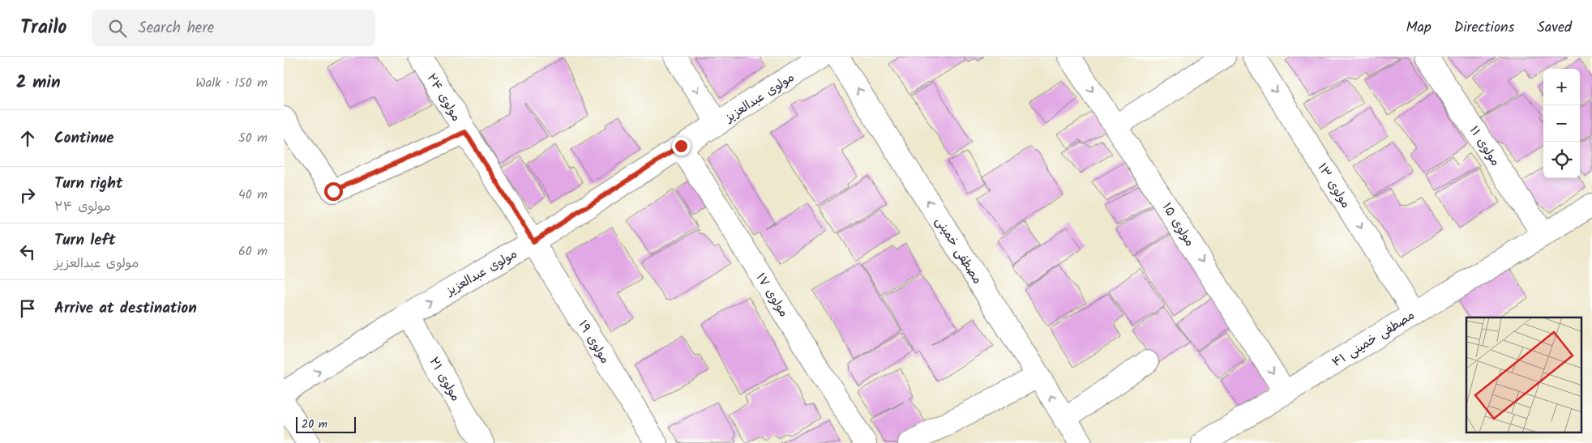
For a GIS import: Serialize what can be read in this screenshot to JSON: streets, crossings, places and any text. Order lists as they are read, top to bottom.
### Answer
{
  "streets": {
    "street": [
      "مولوی ۲۴",
      "مولوی عبدالعزیز",
      "مولوی ۱۱",
      "مولوی ۱۳",
      "مولوی ۱۵",
      "مصطفی خمینی",
      "مولوی ۱۷",
      "مصطفی خمینی ۴۱",
      "مولوی ۱۹",
      "مولوی ۲۱"
    ]
  },
  "crossings": [
    ["مولوی ۲۴", "مولوی عبدالعزیز"],
    ["مولوی ۲۴", "مولوی ۱۹"],
    ["مولوی عبدالعزیز", "مولوی ۱۷"],
    ["مولوی عبدالعزیز", "مولوی ۱۹"],
    ["مولوی عبدالعزیز", "مولوی ۲۱"],
    ["مولوی ۱۱", "مصطفی خمینی ۴۱"],
    ["مولوی ۱۳", "مصطفی خمینی ۴۱"],
    ["مولوی ۱۵", "مصطفی خمینی ۴۱"]
  ],
  "one_way": [
    "مولوی عبدالعزیز",
    "مولوی ۱۳",
    "مولوی ۱۵",
    "مصطفی خمینی"
  ],
  "scale_bar": "20 m",
  "page": {
    "header": "Trailo",
    "search": "Search here",
    "nav": ["Map", "Directions", "Saved"],
    "heading": ["2 min", "Walk · 150 m"],
    "map_buttons": ["+", "−"],
    "list": [
      ["Continue", "50 m"],
      ["Turn right", "مولوی ۲۴", "40 m"],
      ["Turn left", "مولوی عبدالعزیز", "60 m"],
      "Arrive at destination"
    ],
    "scale": "20 m"
  }
}
